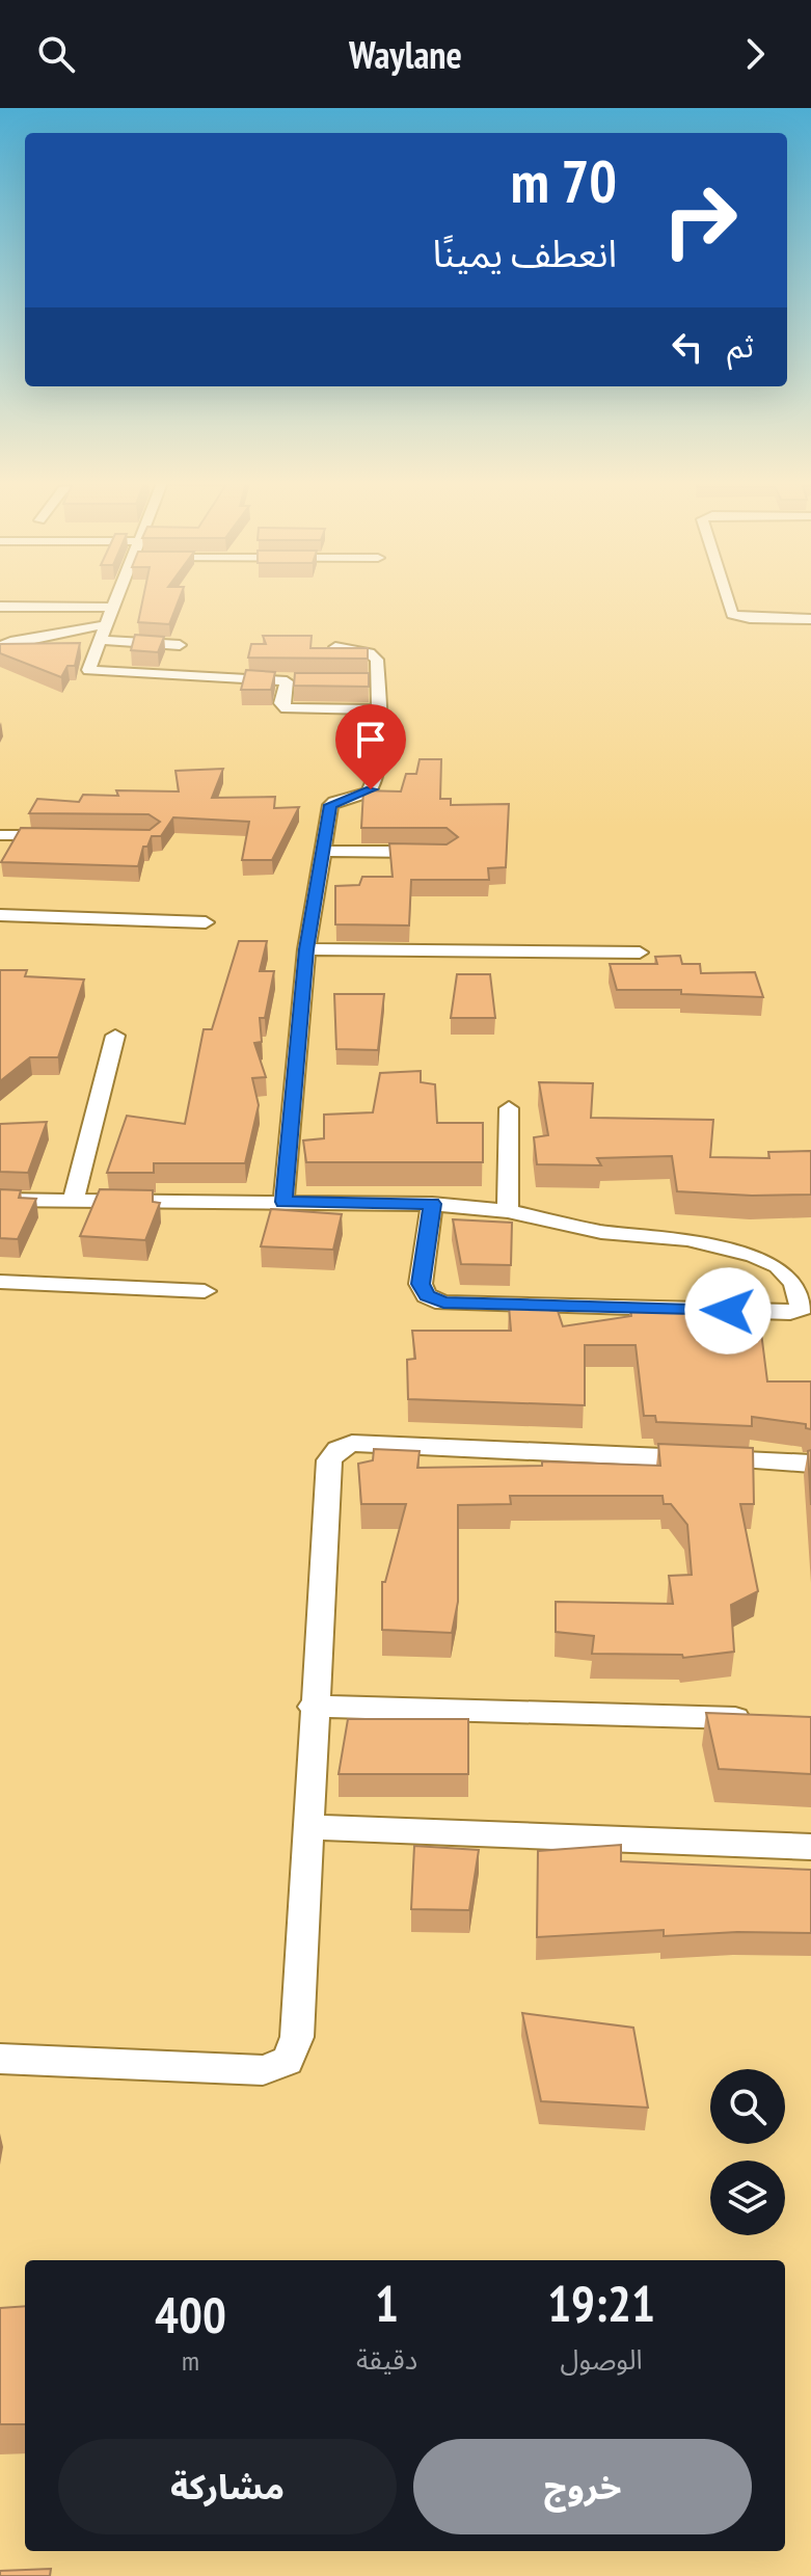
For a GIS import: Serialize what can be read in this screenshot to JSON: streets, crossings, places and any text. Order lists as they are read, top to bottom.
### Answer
{
  "page": {
    "header": "Waylane",
    "turn": ["70 m", "انعطف يمينًا"],
    "then": "ثم",
    "eta": [
      "19:21",
      "الوصول",
      "1",
      "دقيقة",
      "400",
      "m"
    ],
    "buttons": ["خروج", "مشاركة"]
  }
}
